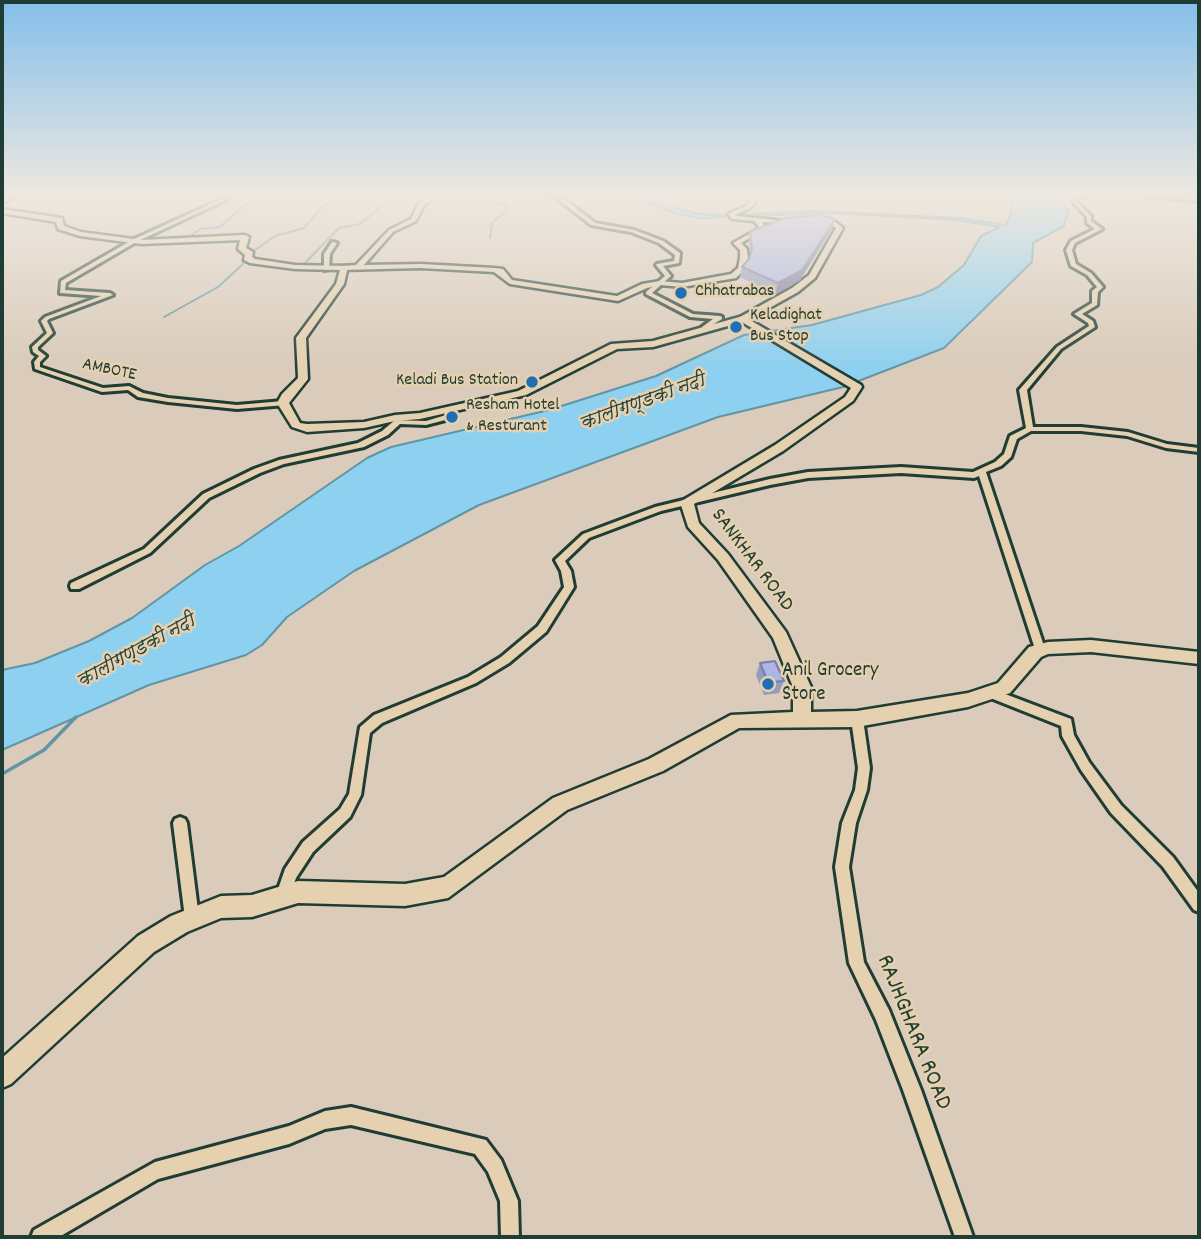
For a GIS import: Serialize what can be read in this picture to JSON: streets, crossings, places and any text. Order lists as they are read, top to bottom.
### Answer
{
  "streets": {
    "main road": ["SANKHAR ROAD"],
    "street": ["AMBOTE", "RAJHGHARA ROAD"]
  },
  "water": ["कालीगण्डकी नदी"],
  "places": [
    "Chhatrabas",
    "Keladighat Bus Stop",
    "Keladi Bus Station",
    "Resham Hotel & Resturant",
    "Anil Grocery Store"
  ]
}
